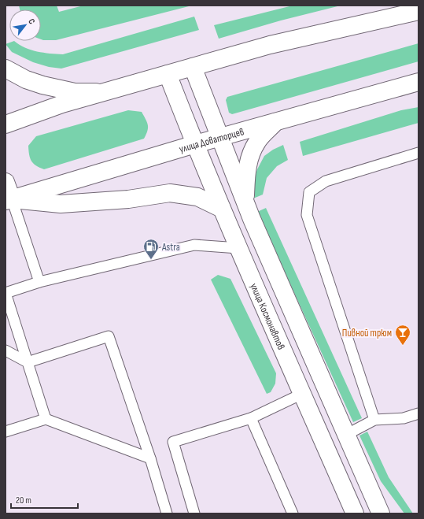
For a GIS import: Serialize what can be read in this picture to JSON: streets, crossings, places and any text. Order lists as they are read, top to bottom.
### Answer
{
  "streets": {
    "main road": ["улица Доваторцев", "улица Космонавтов"]
  },
  "crossings": [
    ["улица Доваторцев", "улица Космонавтов"]
  ],
  "places": {
    "fuel station": ["Astra"],
    "bar": ["Пивной трюм"]
  },
  "scale_bar": "20 m",
  "north": "top right"
}
